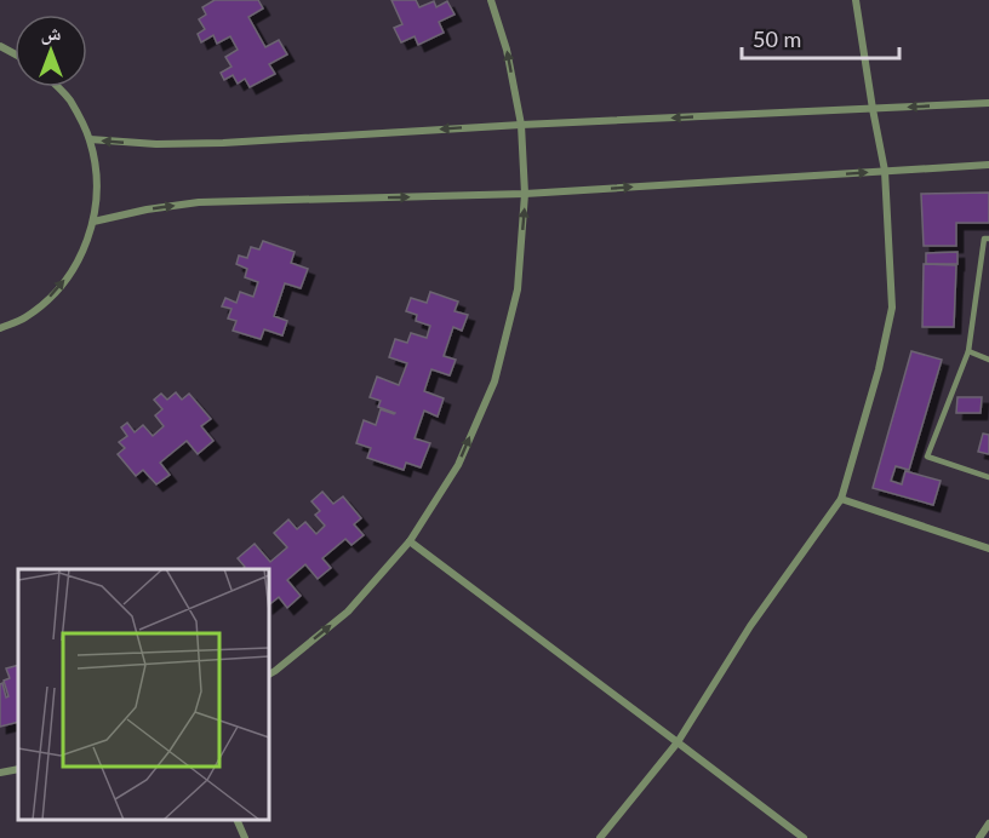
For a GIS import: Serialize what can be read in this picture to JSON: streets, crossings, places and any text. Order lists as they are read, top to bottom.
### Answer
{
  "scale_bar": "50 m",
  "north": "top"
}
